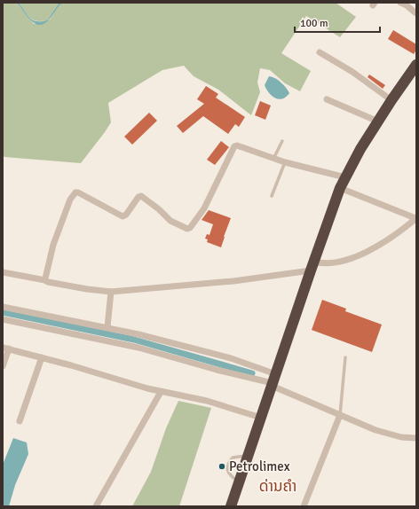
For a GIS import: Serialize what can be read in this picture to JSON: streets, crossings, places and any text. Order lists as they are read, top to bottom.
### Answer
{
  "districts": ["ດ່ານຄໍາ"],
  "places": ["Petrolimex"],
  "scale_bar": "100 m"
}
